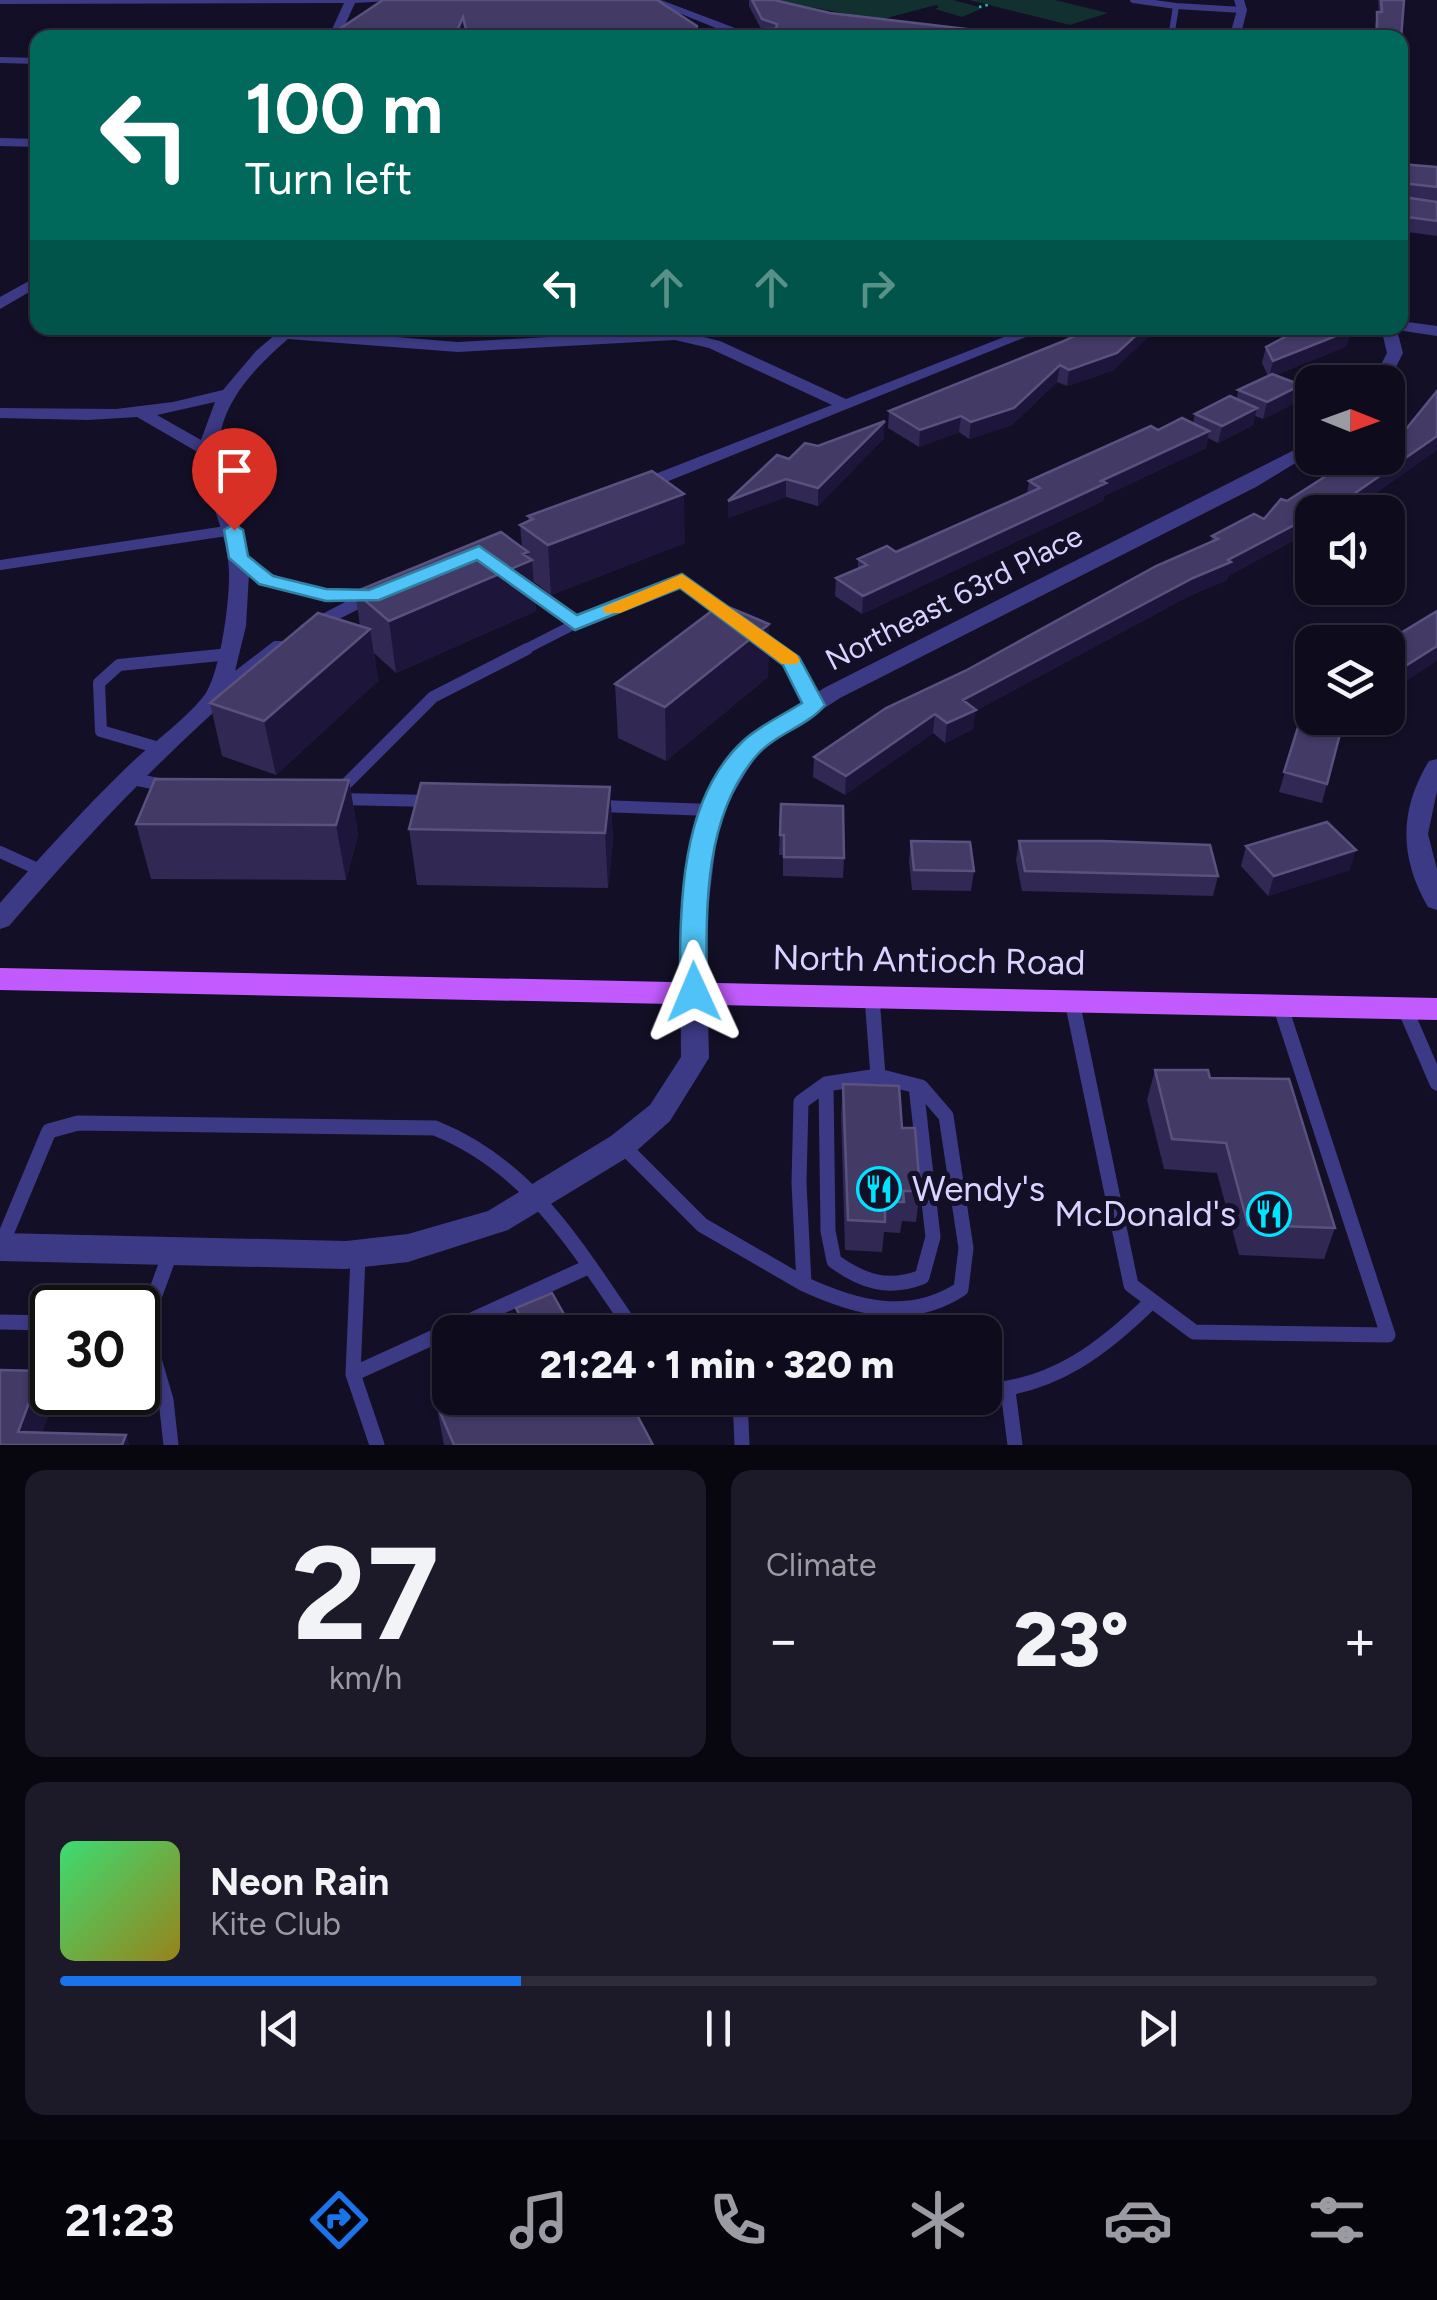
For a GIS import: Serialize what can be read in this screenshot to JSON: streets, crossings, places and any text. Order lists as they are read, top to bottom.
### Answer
{
  "streets": {
    "main road": ["North Antioch Road"],
    "street": ["Northeast 63rd Place"]
  },
  "crossings": [
    ["Northeast 63rd Place", "North Antioch Road"]
  ],
  "places": {
    "restaurant": ["Wendy's", "McDonald's"]
  },
  "north": "right",
  "page": {
    "turn": ["100 m", "Turn left"],
    "limit": "30",
    "trip": "21:24 · 1 min · 320 m",
    "tile": [
      ["27", "km/h"],
      "Climate"
    ],
    "heat": ["−", "23°", "+"],
    "song": ["Neon Rain", "Kite Club"],
    "tabs": "21:23"
  }
}
